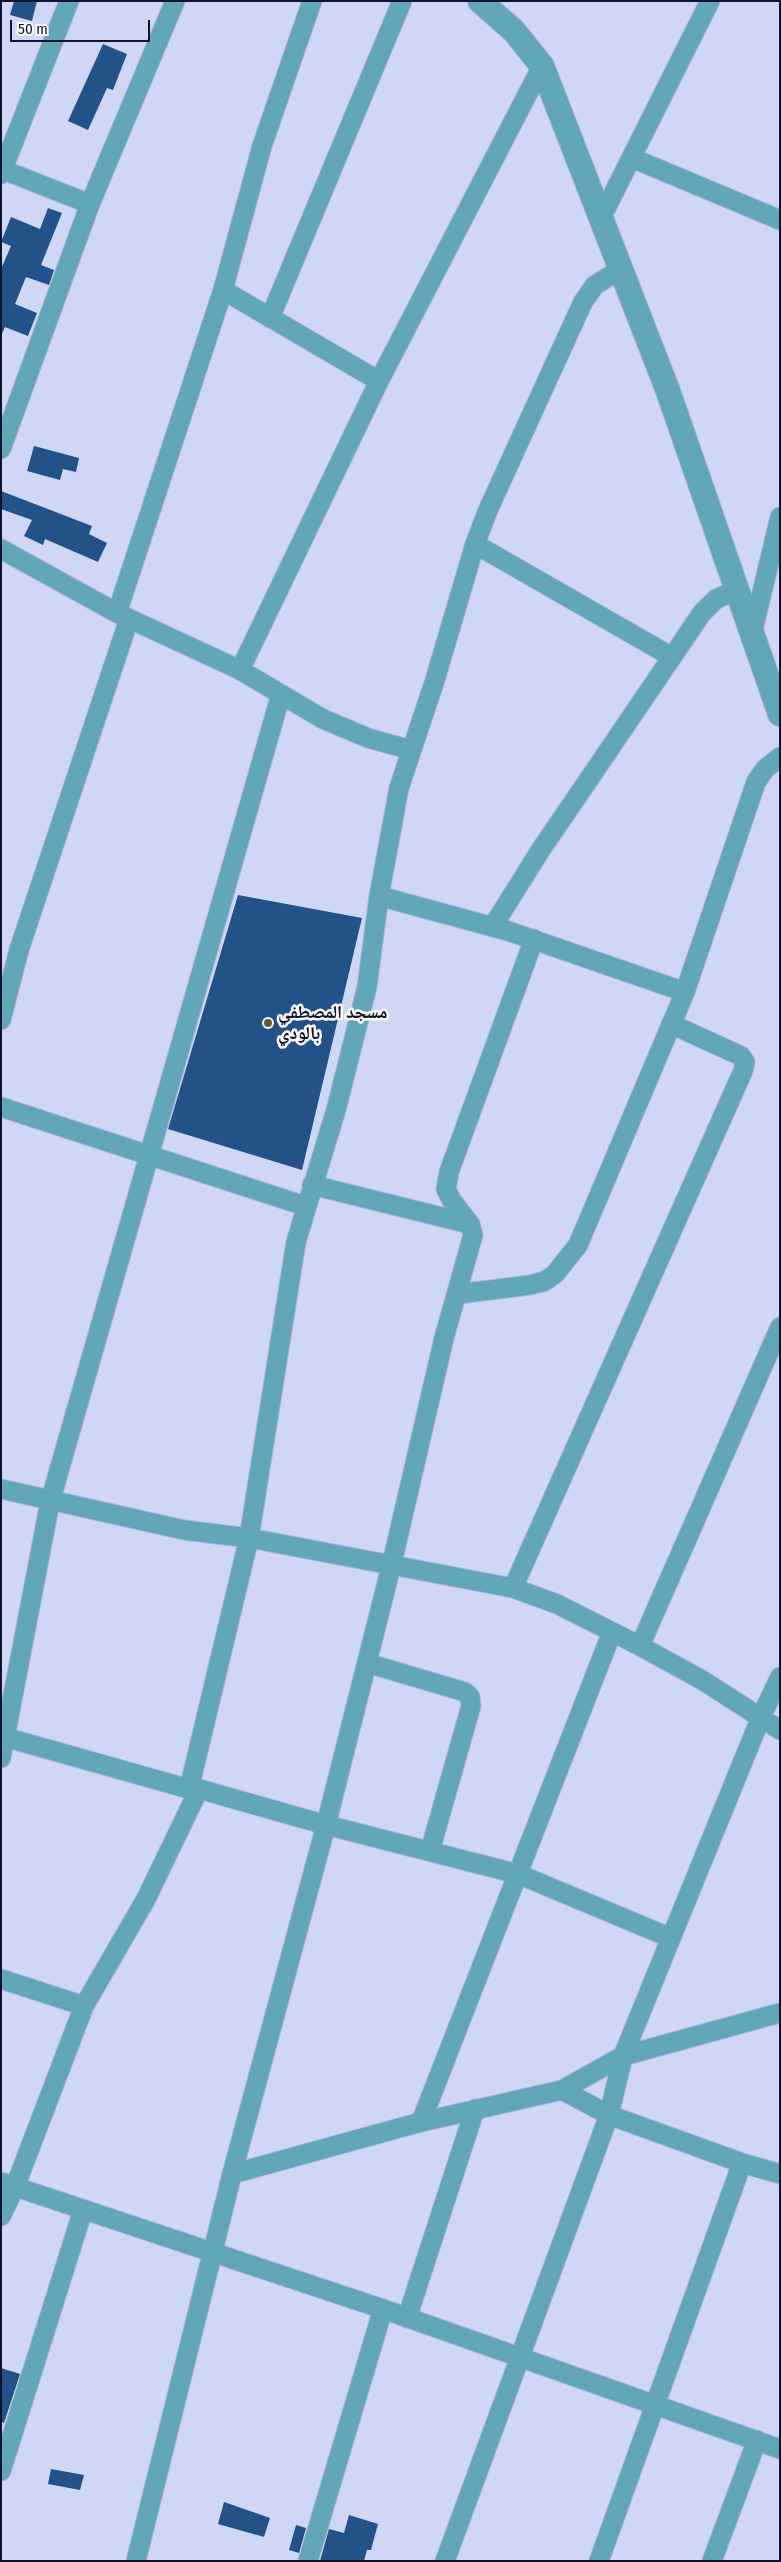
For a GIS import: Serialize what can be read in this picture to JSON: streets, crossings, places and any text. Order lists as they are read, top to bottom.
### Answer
{
  "places": ["مسجد المصطفي بالودي"],
  "scale_bar": "50 m"
}
